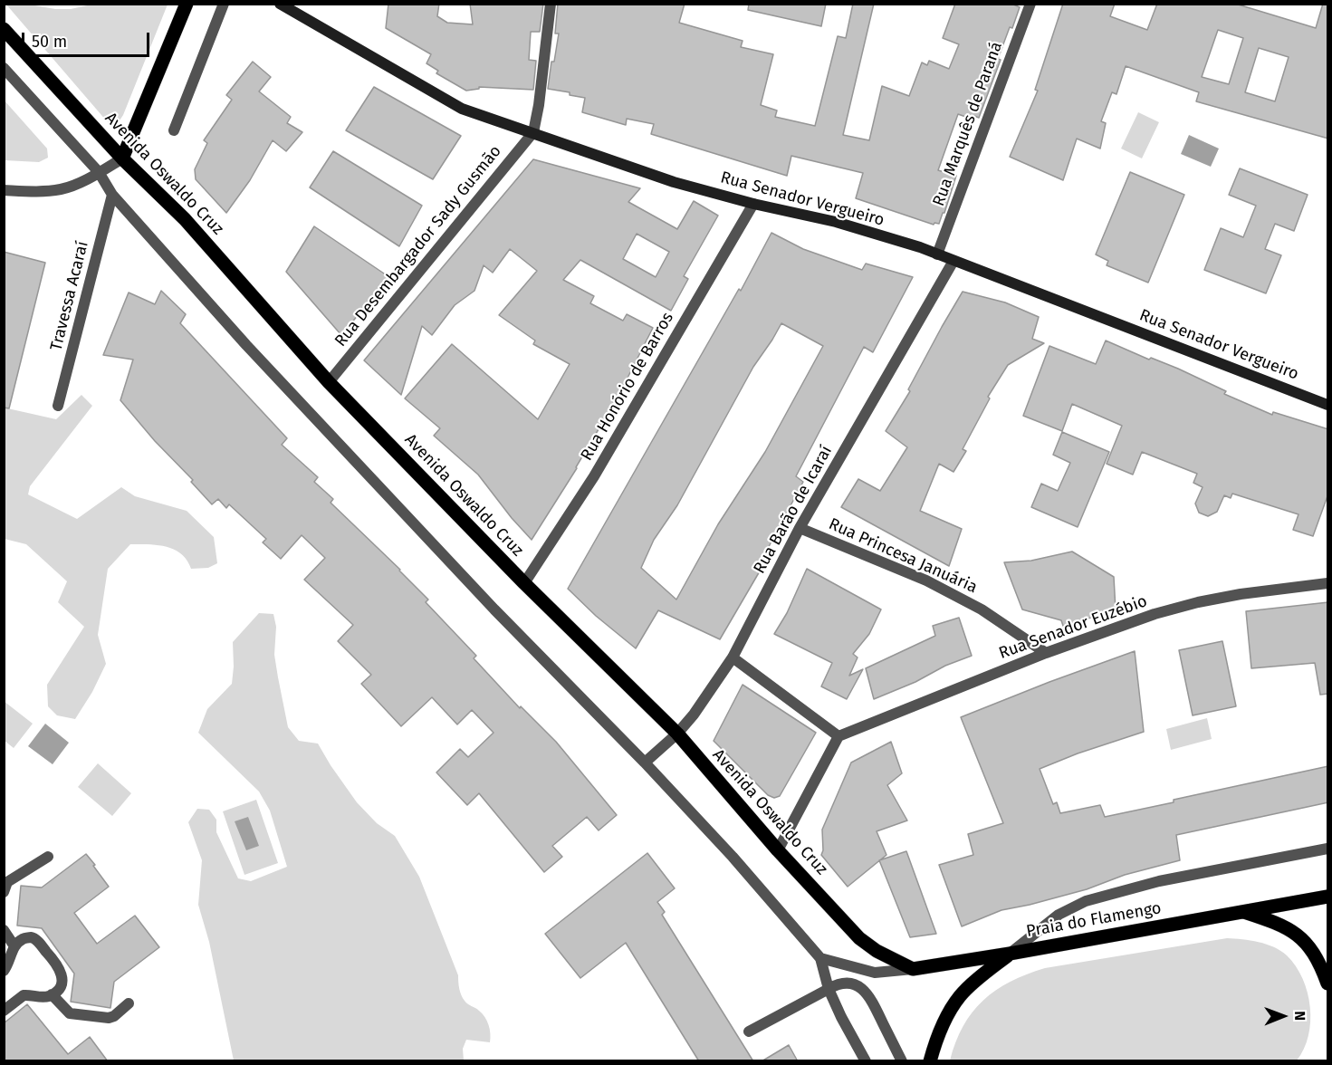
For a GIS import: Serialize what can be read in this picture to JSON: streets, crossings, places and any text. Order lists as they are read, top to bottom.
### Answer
{
  "streets": {
    "main road": ["Avenida Oswaldo Cruz", "Praia do Flamengo"],
    "street": [
      "Rua Marquês de Paraná",
      "Rua Senador Vergueiro",
      "Rua Desembargador Sady Gusmão",
      "Travessa Acaraí",
      "Rua Honório de Barros",
      "Rua Barão de Icaraí",
      "Rua Princesa Januária",
      "Rua Senador Euzébio"
    ]
  },
  "crossings": [
    ["Rua Marquês de Paraná", "Rua Senador Vergueiro"],
    ["Avenida Oswaldo Cruz", "Rua Desembargador Sady Gusmão"],
    ["Avenida Oswaldo Cruz", "Rua Honório de Barros"],
    ["Avenida Oswaldo Cruz", "Rua Barão de Icaraí"],
    ["Rua Senador Vergueiro", "Rua Desembargador Sady Gusmão"],
    ["Rua Senador Vergueiro", "Rua Honório de Barros"],
    ["Rua Senador Vergueiro", "Rua Barão de Icaraí"],
    ["Rua Barão de Icaraí", "Rua Princesa Januária"],
    ["Rua Princesa Januária", "Rua Senador Euzébio"]
  ],
  "scale_bar": "50 m",
  "north": "right"
}
